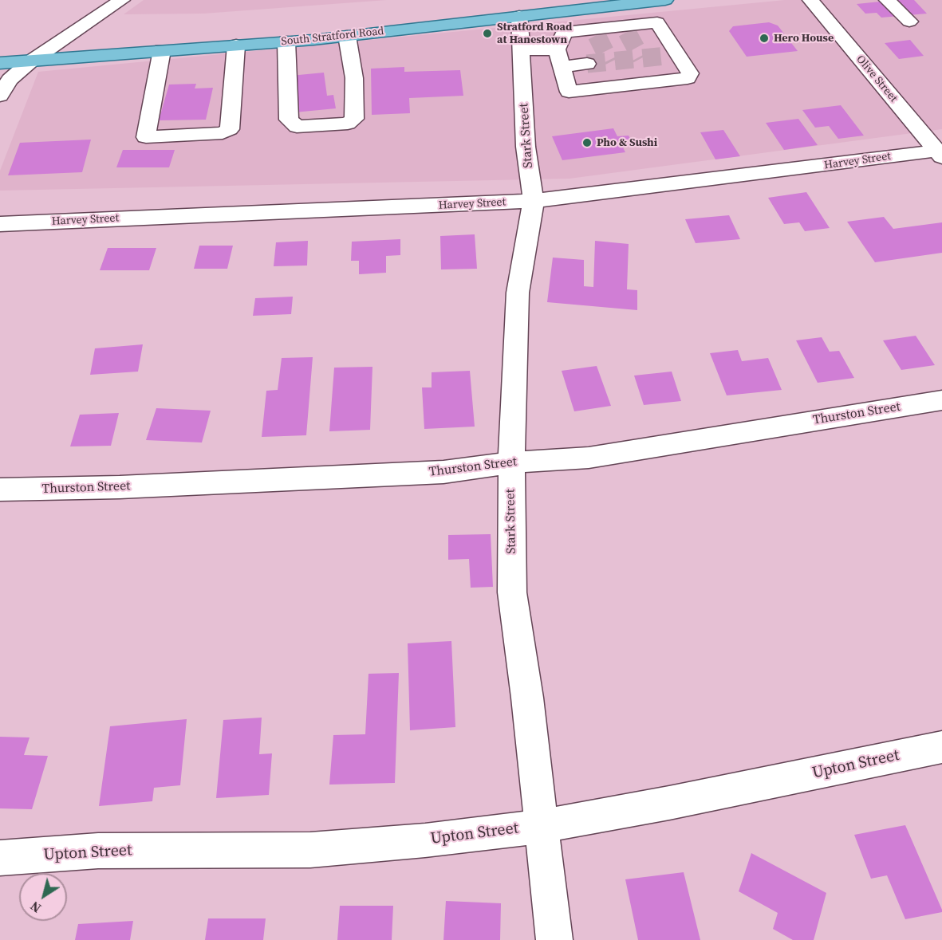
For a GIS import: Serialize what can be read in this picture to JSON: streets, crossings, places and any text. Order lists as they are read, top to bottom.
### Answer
{
  "streets": {
    "main road": ["South Stratford Road"],
    "street": [
      "Olive Street",
      "Stark Street",
      "Harvey Street",
      "Thurston Street",
      "Upton Street"
    ]
  },
  "crossings": [
    ["South Stratford Road", "Stark Street"],
    ["Olive Street", "Harvey Street"],
    ["Stark Street", "Harvey Street"],
    ["Stark Street", "Thurston Street"],
    ["Stark Street", "Upton Street"]
  ],
  "places": ["Stratford Road at Hanestown", "Hero House", "Pho & Sushi"],
  "north": "bottom left"
}
